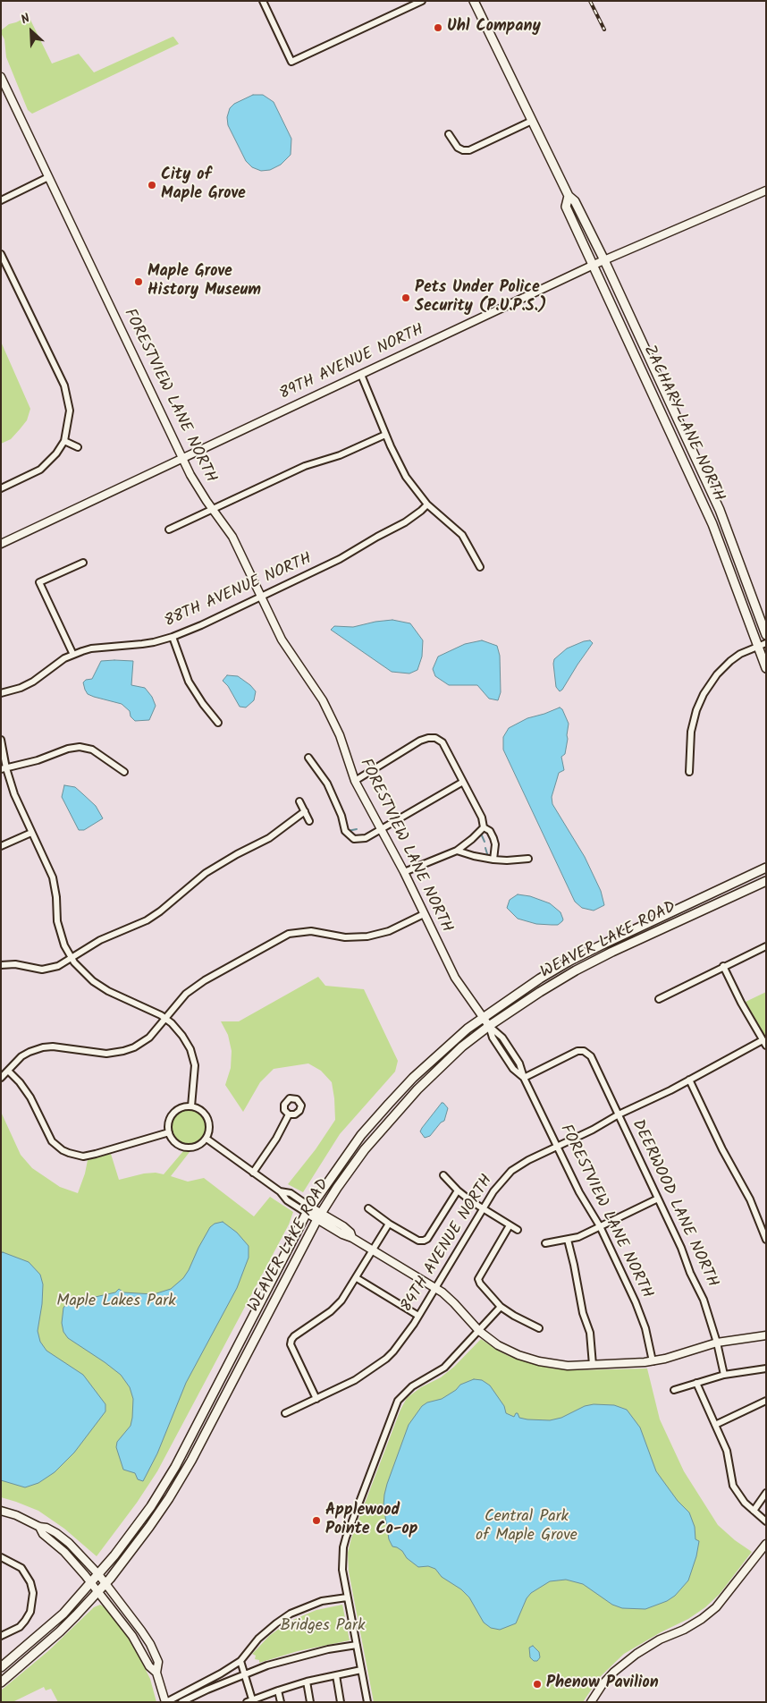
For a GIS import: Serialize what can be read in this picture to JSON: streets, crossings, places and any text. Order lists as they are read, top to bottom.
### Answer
{
  "streets": {
    "main road": ["ZACHARY LANE NORTH", "WEAVER LAKE ROAD"],
    "street": [
      "89TH AVENUE NORTH",
      "FORESTVIEW LANE NORTH",
      "88TH AVENUE NORTH",
      "DEERWOOD LANE NORTH",
      "84TH AVENUE NORTH"
    ]
  },
  "crossings": [
    ["89TH AVENUE NORTH", "FORESTVIEW LANE NORTH"],
    ["89TH AVENUE NORTH", "ZACHARY LANE NORTH"],
    ["FORESTVIEW LANE NORTH", "88TH AVENUE NORTH"],
    ["FORESTVIEW LANE NORTH", "WEAVER LAKE ROAD"],
    ["FORESTVIEW LANE NORTH", "DEERWOOD LANE NORTH"],
    ["FORESTVIEW LANE NORTH", "84TH AVENUE NORTH"],
    ["DEERWOOD LANE NORTH", "84TH AVENUE NORTH"]
  ],
  "parks": ["Maple Lakes Park", "Central Park of Maple Grove", "Bridges Park"],
  "places": [
    "Uhl Company",
    "City of Maple Grove",
    "Maple Grove History Museum",
    "Pets Under Police Security (P.U.P.S.)",
    "Applewood Pointe Co-op",
    "Phenow Pavilion"
  ],
  "north": "top left"
}
